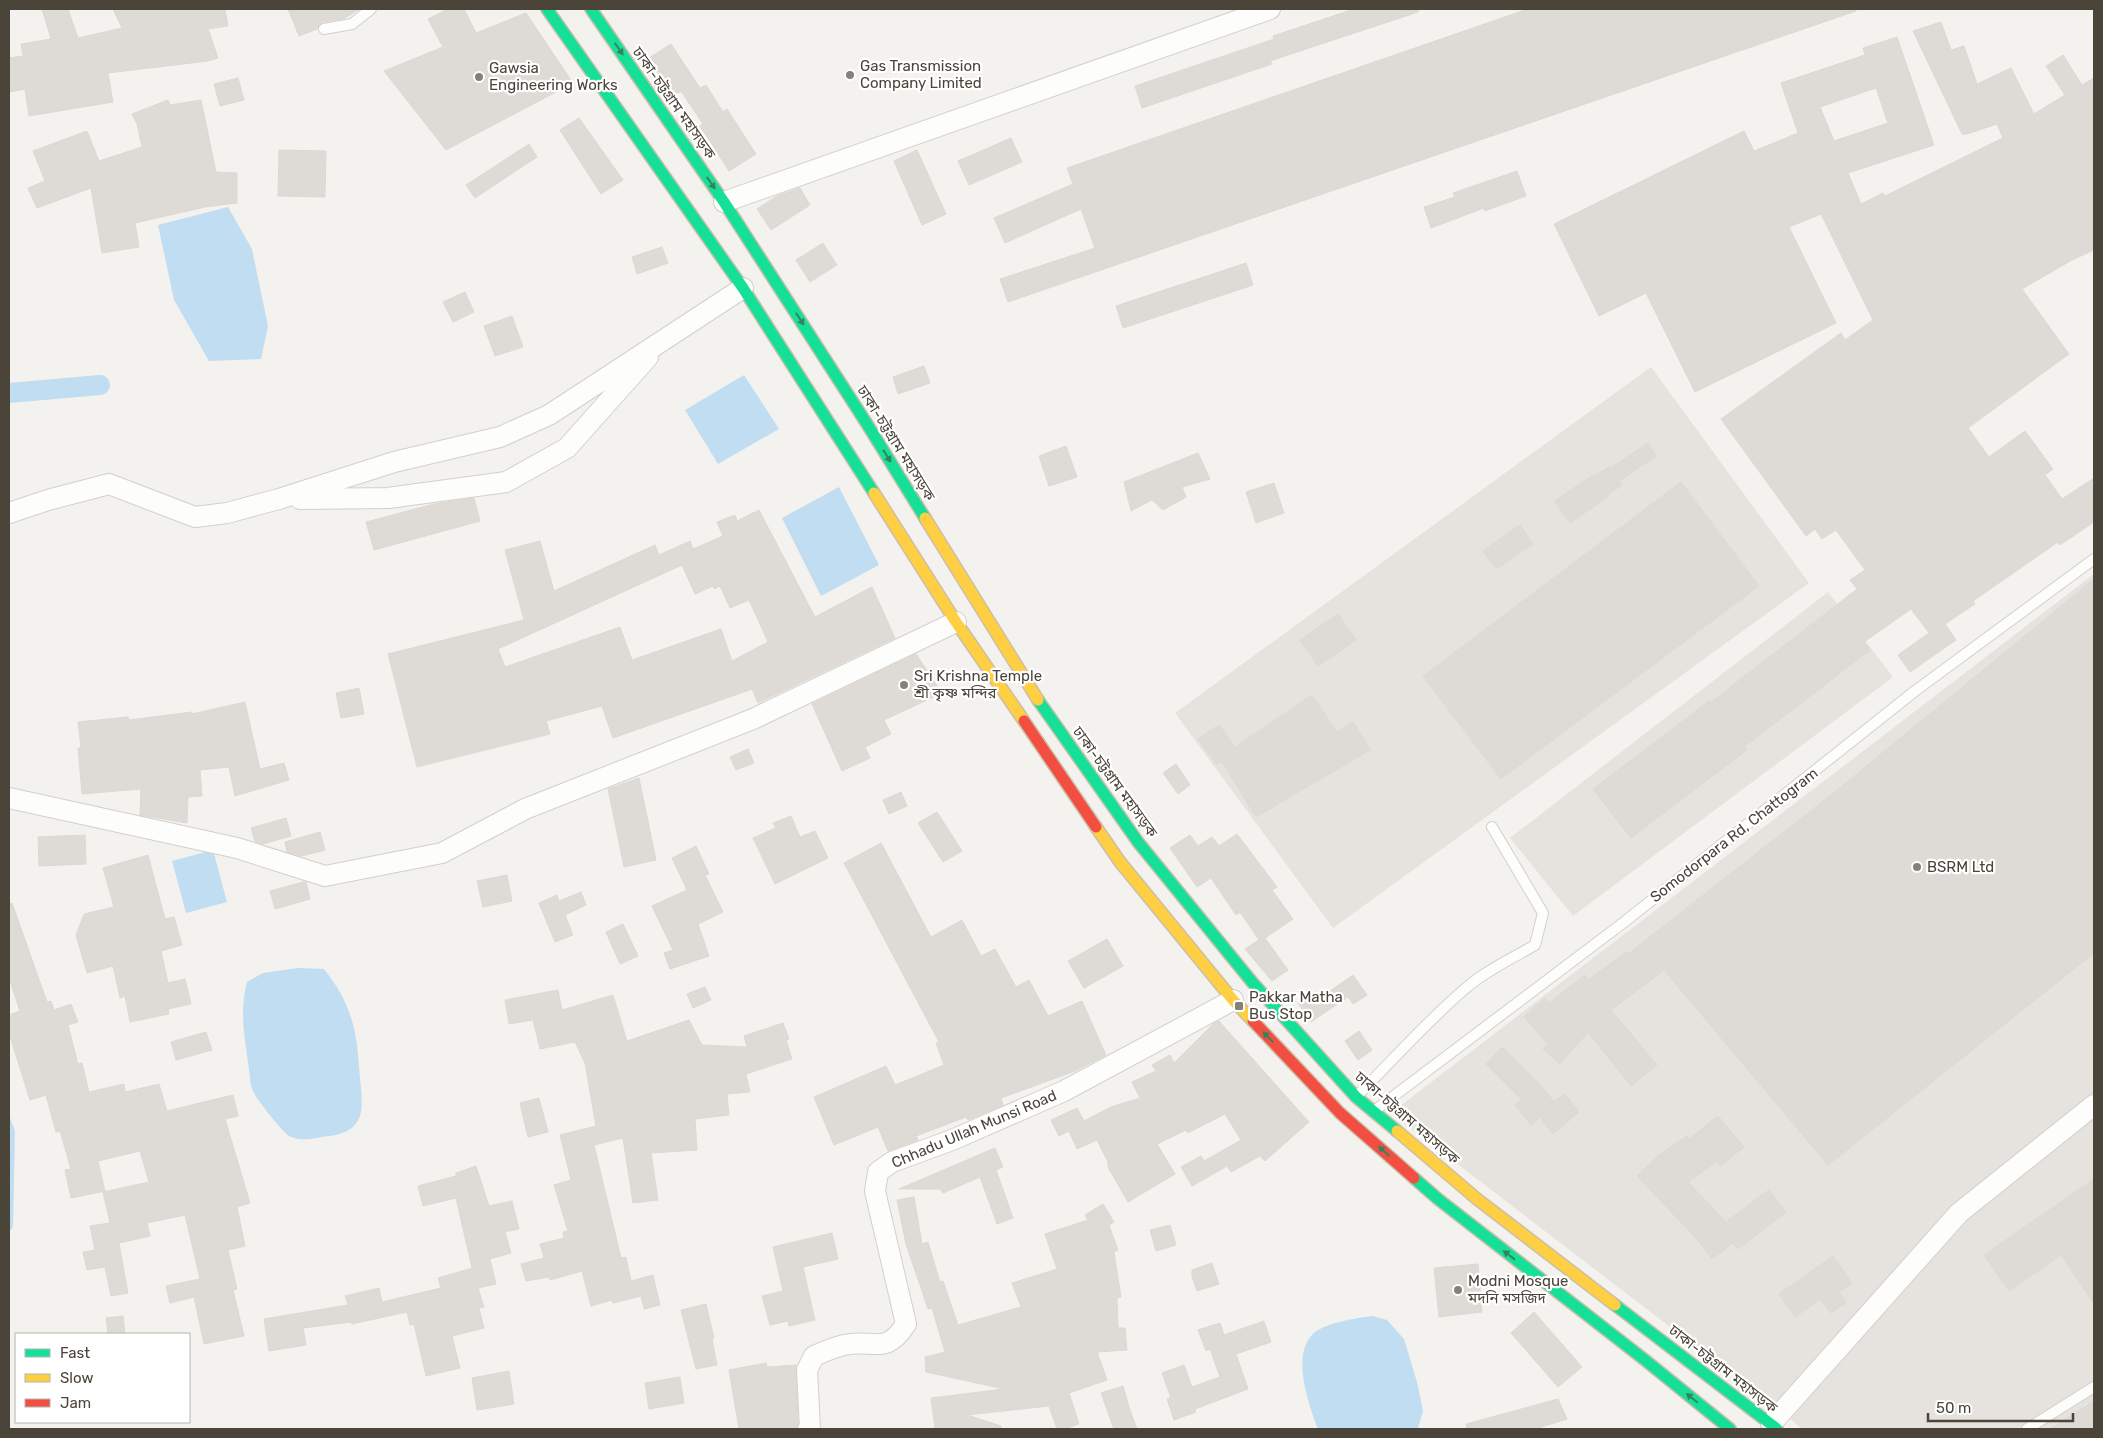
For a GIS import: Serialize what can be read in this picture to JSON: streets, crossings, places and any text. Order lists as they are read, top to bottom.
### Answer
{
  "streets": {
    "highway": ["ঢাকা-চট্টগ্রাম মহাসড়ক"],
    "street": ["Chhadu Ullah Munsi Road"],
    "lane": ["Somodorpara Rd, Chattogram"]
  },
  "crossings": [
    ["ঢাকা-চট্টগ্রাম মহাসড়ক", "Somodorpara Rd, Chattogram"]
  ],
  "places": {
    "other": [
      "Gas Transmission Company Limited",
      "Gawsia Engineering Works",
      "Sri Krishna Temple শ্রী কৃষ্ণ মন্দির",
      "BSRM Ltd",
      "Modni Mosque মদনি মসজিদ"
    ],
    "transit": ["Pakkar Matha Bus Stop"]
  },
  "legend": ["Fast", "Slow", "Jam"],
  "scale_bar": "50 m"
}
